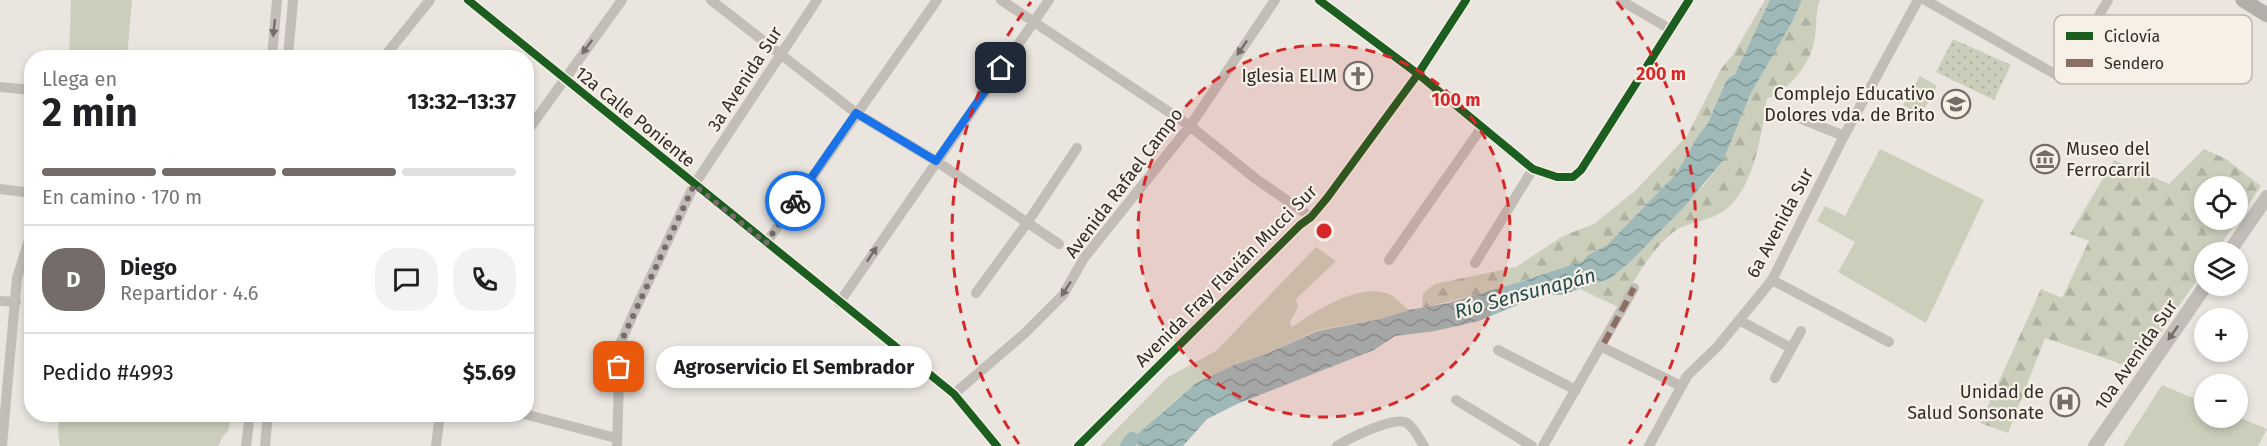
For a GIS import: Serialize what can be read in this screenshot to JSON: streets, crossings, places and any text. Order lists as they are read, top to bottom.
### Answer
{
  "streets": {
    "street": [
      "3a Avenida Sur",
      "12a Calle Poniente",
      "Avenida Rafael Campo",
      "6a Avenida Sur",
      "Avenida Fray Flavián Mucci Sur",
      "10a Avenida Sur"
    ]
  },
  "crossings": [
    ["3a Avenida Sur", "12a Calle Poniente"],
    ["12a Calle Poniente", "Avenida Rafael Campo"]
  ],
  "one_way": ["10a Avenida Sur"],
  "water": ["Río Sensunapán"],
  "places": {
    "church": ["Iglesia ELIM"],
    "school or university": ["Complejo Educativo Dolores vda. de Brito"],
    "museum": ["Museo del Ferrocarril"],
    "other": ["Agroservicio El Sembrador"],
    "hospital": ["Unidad de Salud Sonsonate"]
  },
  "legend": ["Ciclovía", "Sendero"],
  "page": {
    "heading": ["2 min", "Llega en", "13:32–13:37"],
    "panel": [
      "Diego",
      "Repartidor · 4.6",
      "Pedido #4993",
      "$5.69"
    ],
    "bar": "En camino · 170 m",
    "map_buttons": ["+", "−"],
    "round": "D",
    "bubble": "Agroservicio El Sembrador"
  },
  "rings": ["200 m", "100 m"]
}
